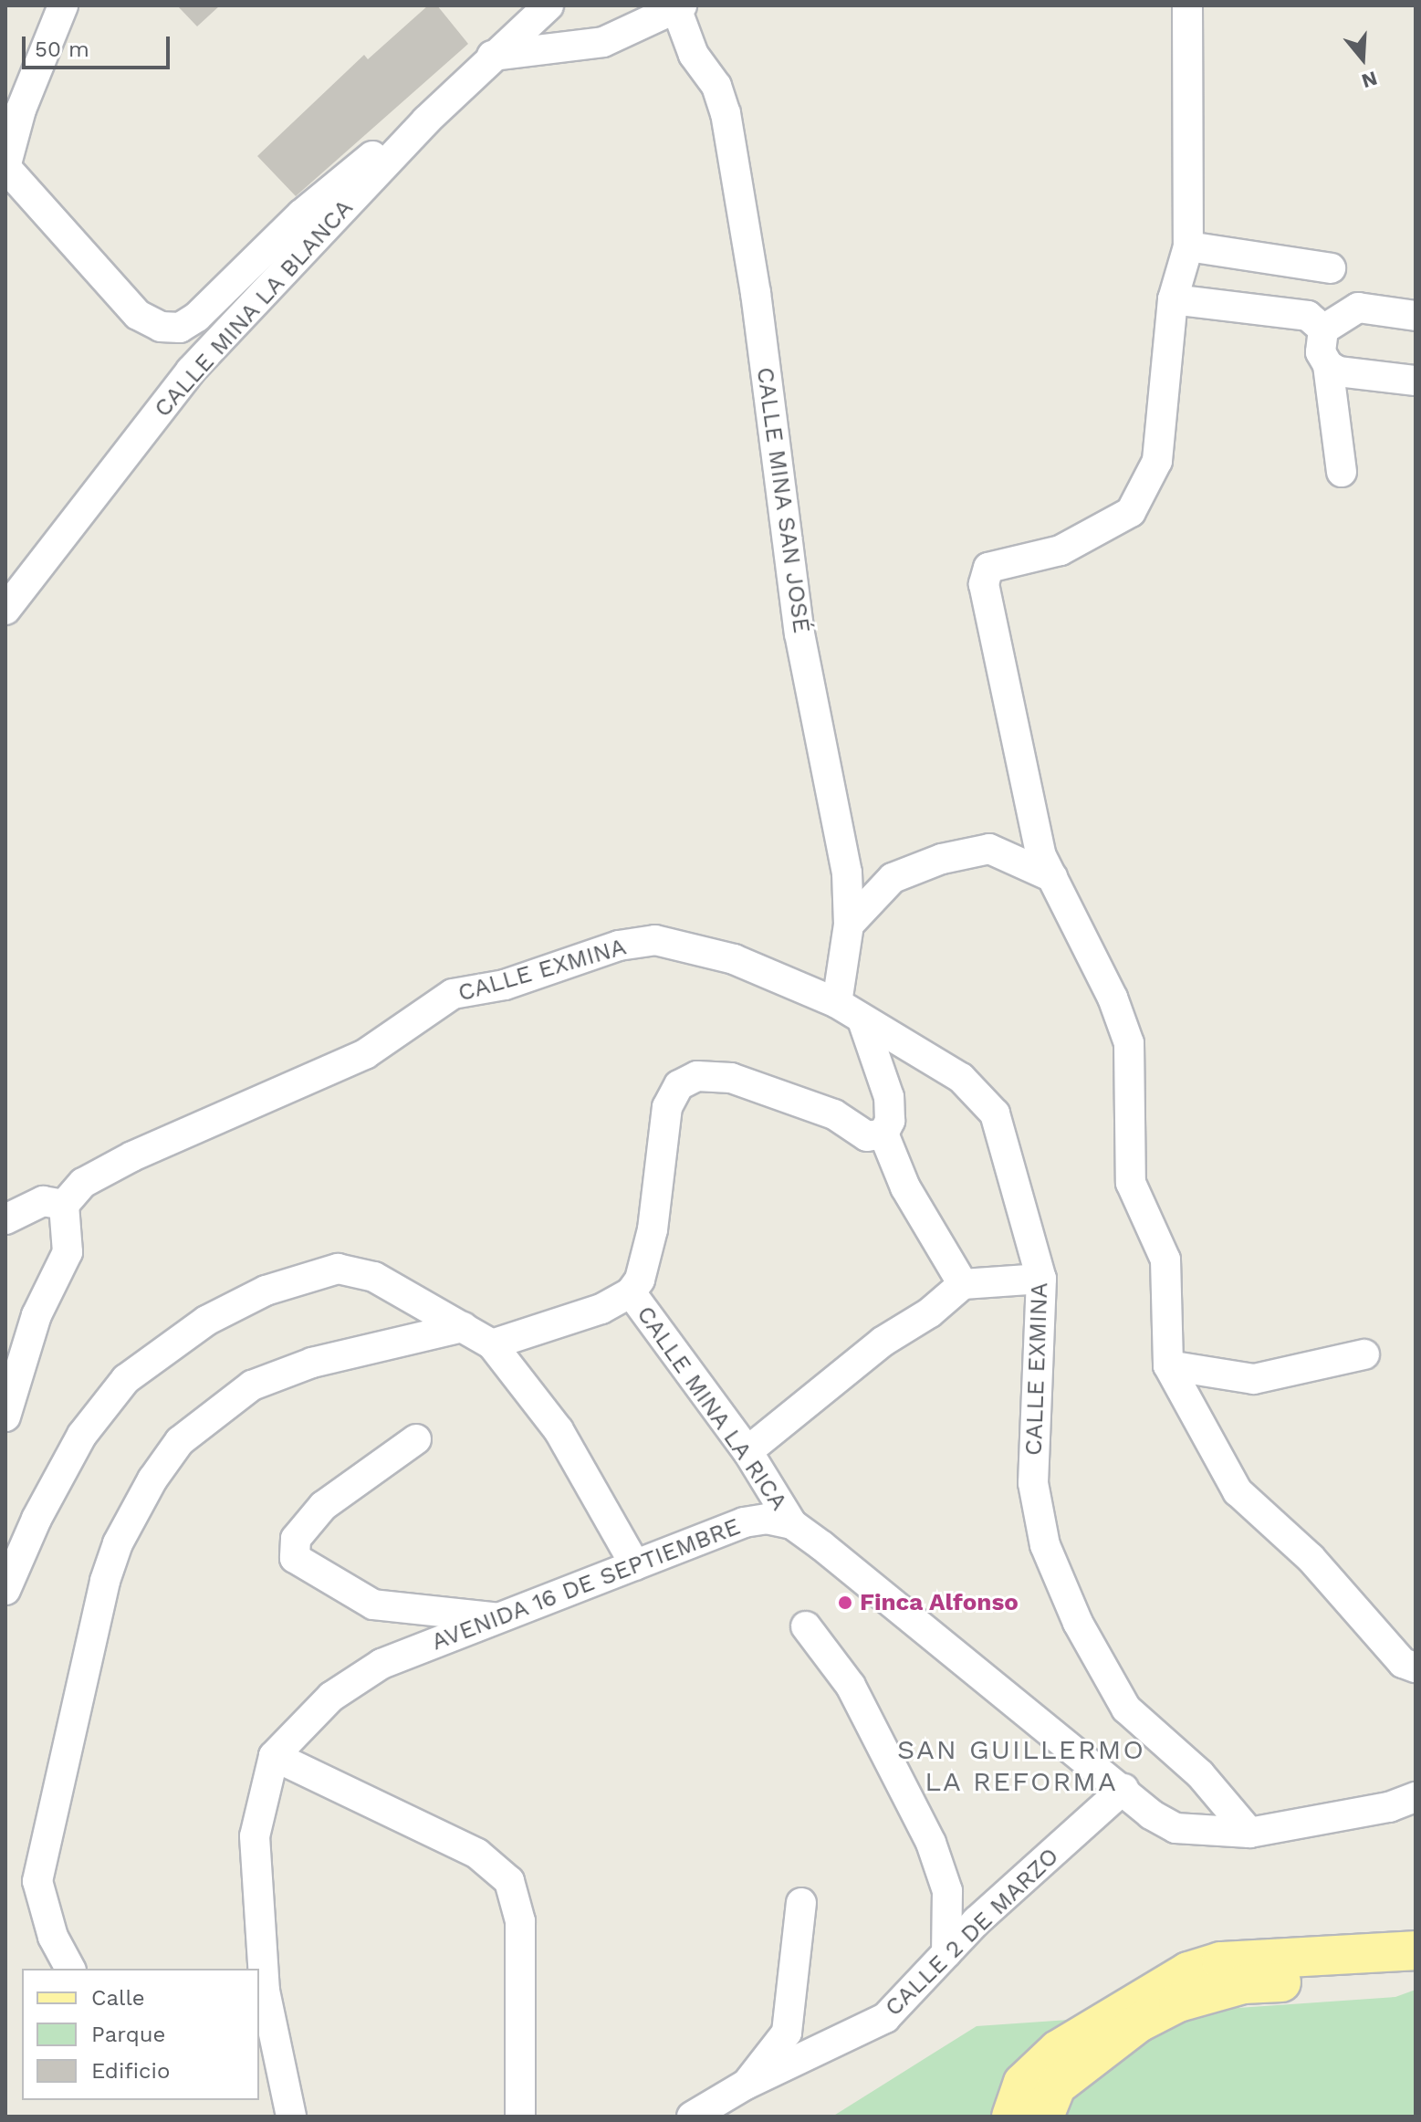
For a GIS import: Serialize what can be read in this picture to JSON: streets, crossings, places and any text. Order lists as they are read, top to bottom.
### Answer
{
  "streets": {
    "street": [
      "CALLE MINA LA BLANCA",
      "CALLE MINA SAN JOSÉ",
      "CALLE EXMINA",
      "CALLE MINA LA RICA",
      "AVENIDA 16 DE SEPTIEMBRE",
      "CALLE 2 DE MARZO"
    ]
  },
  "crossings": [
    ["CALLE MINA SAN JOSÉ", "CALLE EXMINA"],
    ["CALLE MINA LA RICA", "AVENIDA 16 DE SEPTIEMBRE"]
  ],
  "districts": ["SAN GUILLERMO LA REFORMA"],
  "places": ["Finca Alfonso"],
  "legend": ["Calle", "Parque", "Edificio"],
  "scale_bar": "50 m",
  "north": "bottom"
}
